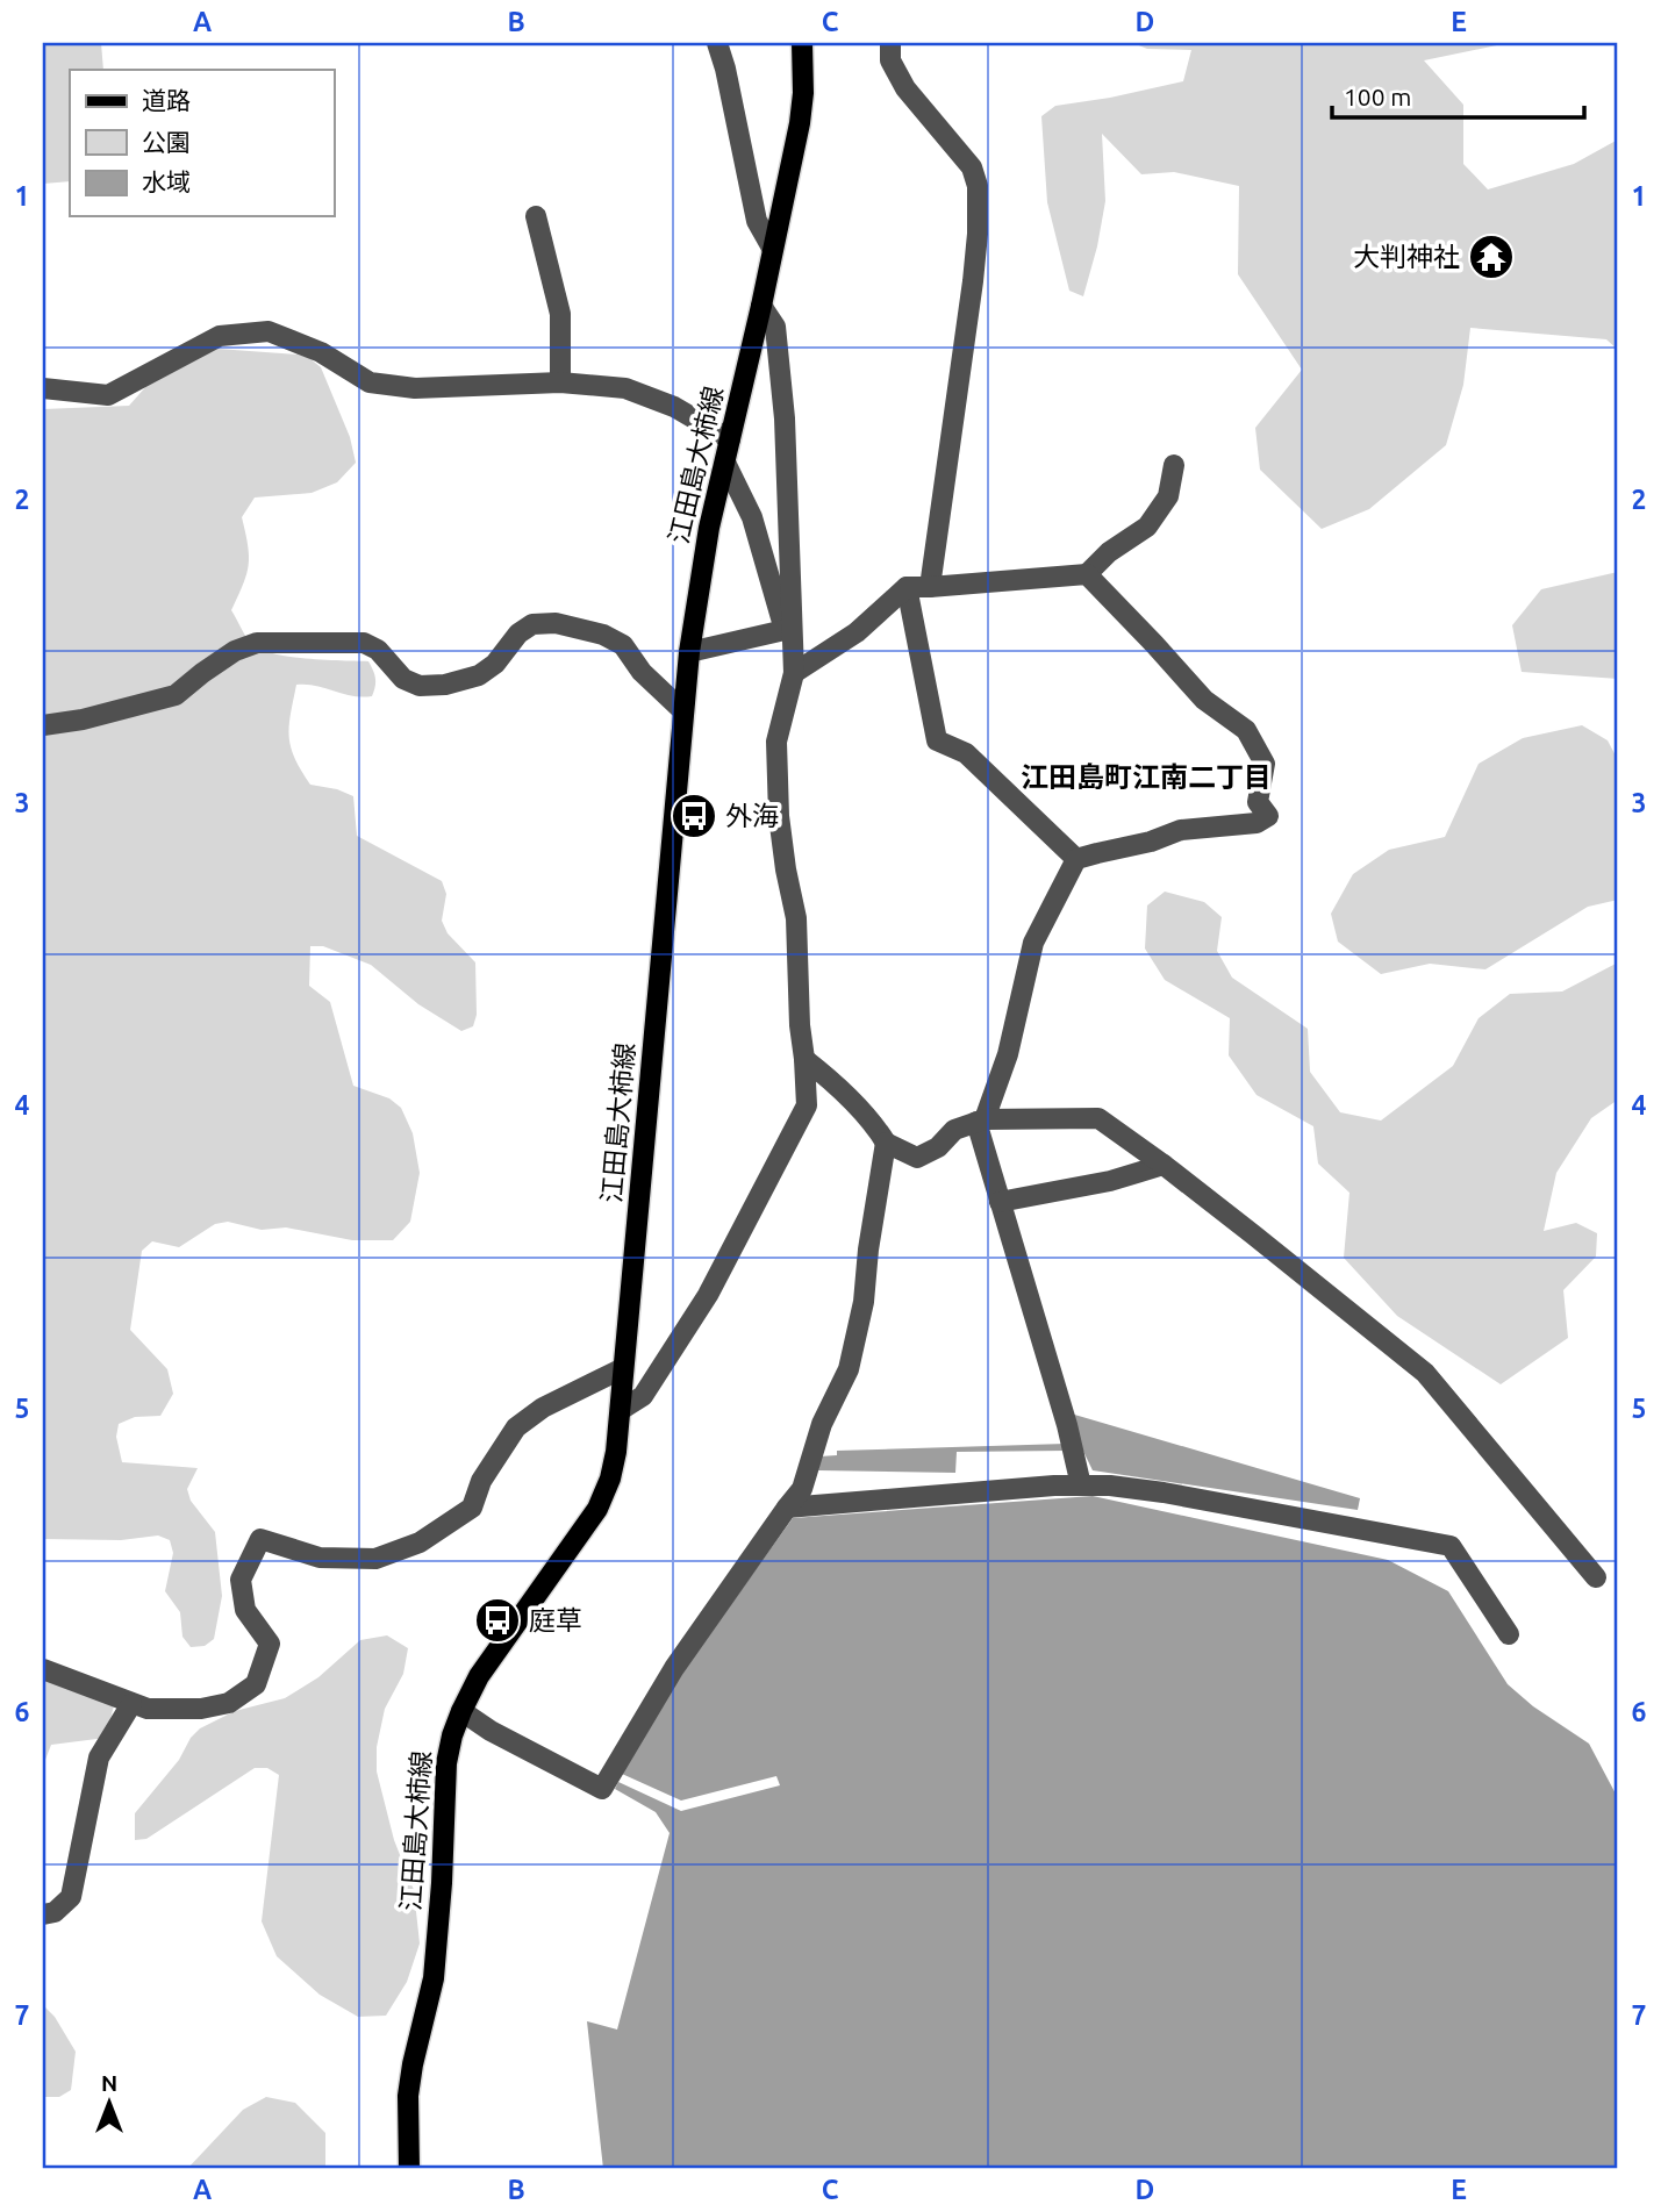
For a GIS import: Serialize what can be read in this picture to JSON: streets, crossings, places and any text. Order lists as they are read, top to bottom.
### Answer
{
  "streets": {
    "main road": ["江田島大柿線"]
  },
  "districts": ["江田島町江南二丁目"],
  "places": {
    "temple": ["大判神社"],
    "bus stop": ["外海", "庭草"]
  },
  "legend": ["道路", "公園", "水域"],
  "scale_bar": "100 m",
  "north": "top",
  "grid": {
    "columns": [
      "A",
      "B",
      "C",
      "D",
      "E"
    ],
    "rows": [
      "1",
      "2",
      "3",
      "4",
      "5",
      "6",
      "7"
    ]
  }
}
